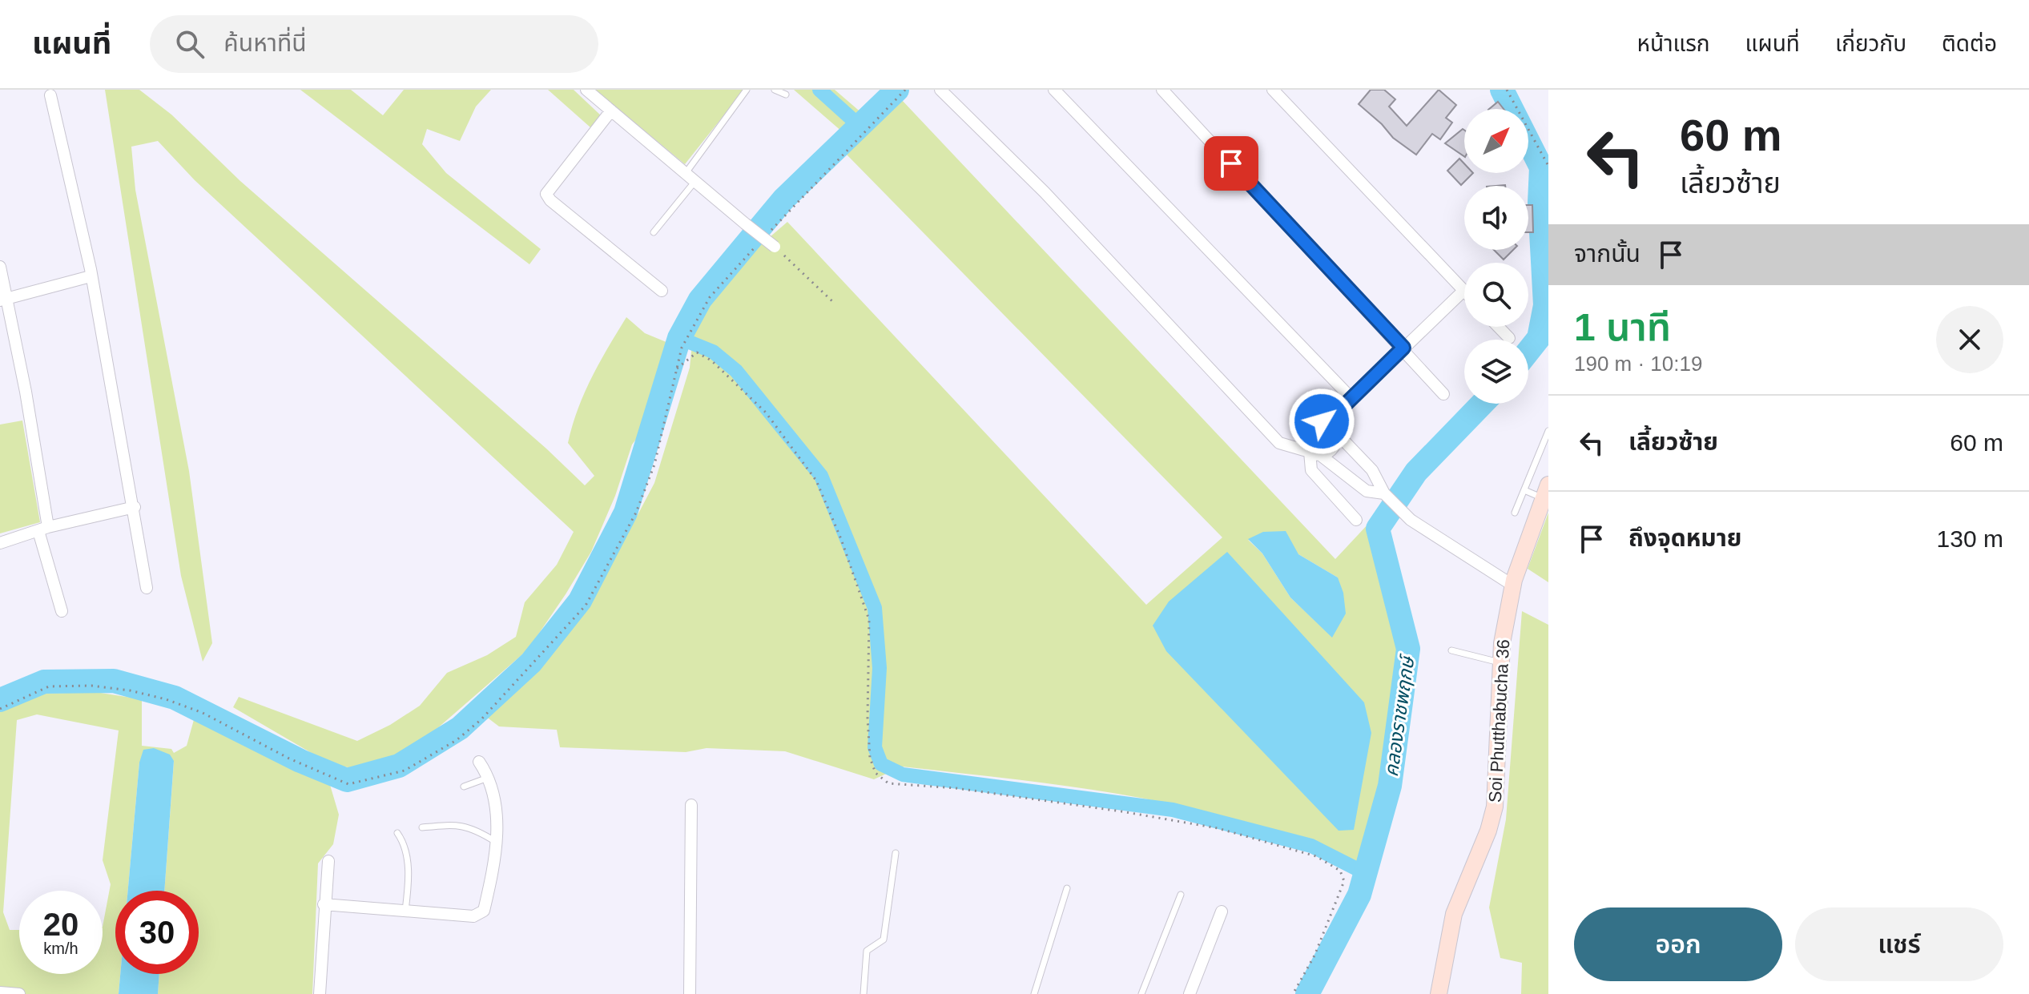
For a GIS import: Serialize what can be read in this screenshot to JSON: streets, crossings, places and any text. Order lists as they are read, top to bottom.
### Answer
{
  "streets": {
    "street": ["Soi Phutthabucha 36"]
  },
  "water": ["คลองราชพฤกษ์"],
  "north": "top right",
  "page": {
    "header": "แผนที่",
    "search": "ค้นหาที่นี่",
    "nav": [
      "หน้าแรก",
      "แผนที่",
      "เกี่ยวกับ",
      "ติดต่อ"
    ],
    "turn": ["60 m", "เลี้ยวซ้าย"],
    "then": "จากนั้น",
    "heading": ["1 นาที", "190 m · 10:19"],
    "list": [
      {
        "name": "เลี้ยวซ้าย",
        "value": "60 m"
      },
      {
        "name": "ถึงจุดหมาย",
        "value": "130 m"
      }
    ],
    "speed": "20 km/h",
    "limit": "30",
    "buttons": ["ออก", "แชร์"]
  }
}
